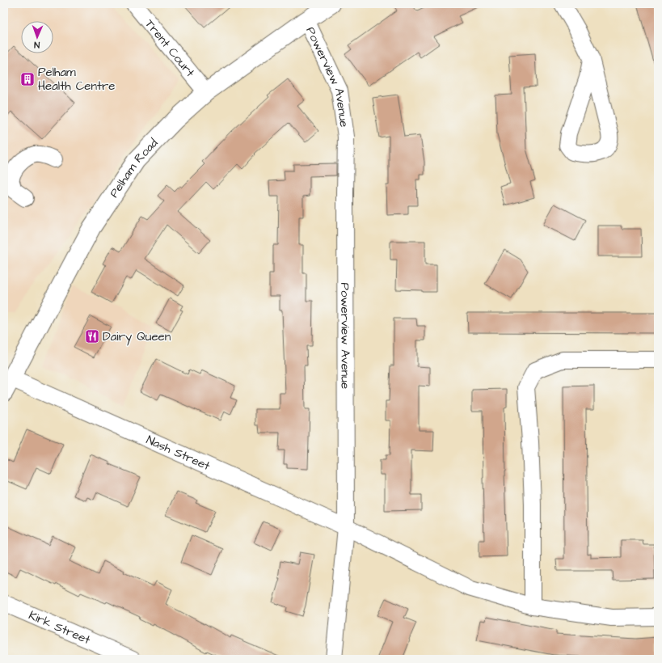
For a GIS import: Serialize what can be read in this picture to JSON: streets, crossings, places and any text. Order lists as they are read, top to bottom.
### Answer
{
  "streets": {
    "main road": ["Pelham Road"],
    "street": [
      "Trent Court",
      "Powerview Avenue",
      "Nash Street",
      "Kirk Street"
    ]
  },
  "crossings": [
    ["Trent Court", "Pelham Road"],
    ["Powerview Avenue", "Pelham Road"],
    ["Powerview Avenue", "Nash Street"],
    ["Pelham Road", "Nash Street"]
  ],
  "places": {
    "building": ["Pelham Health Centre"],
    "restaurant": ["Dairy Queen"]
  },
  "north": "bottom"
}
